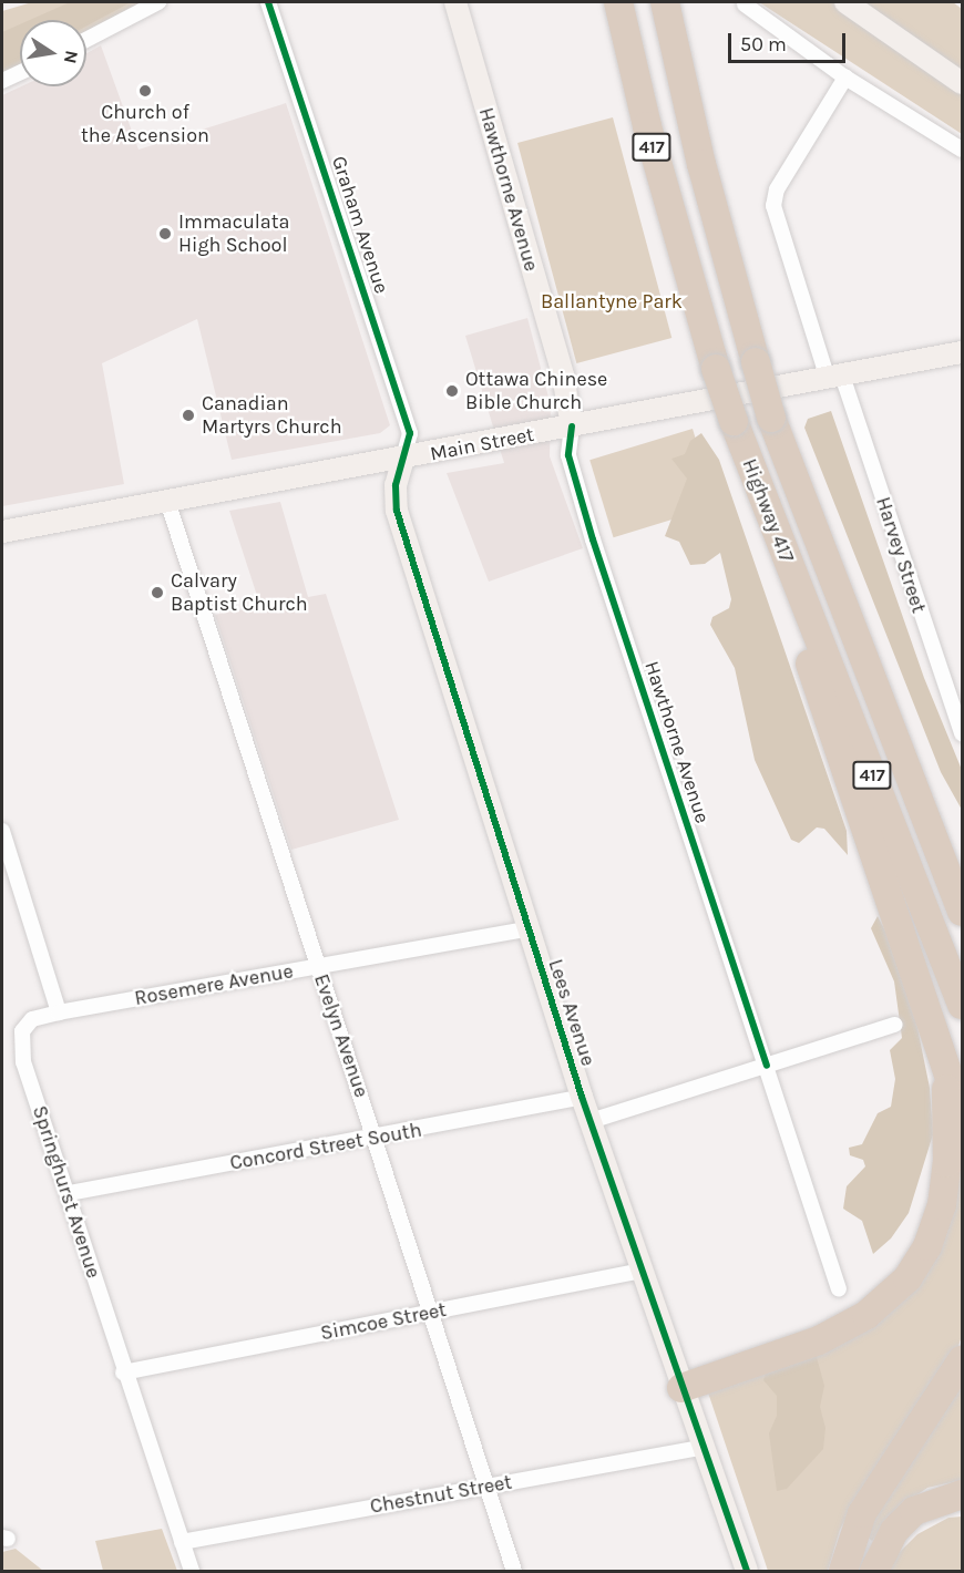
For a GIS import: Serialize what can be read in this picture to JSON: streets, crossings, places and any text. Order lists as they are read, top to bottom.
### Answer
{
  "streets": {
    "highway": ["417", "Highway 417"],
    "main road": ["Hawthorne Avenue", "Main Street", "Lees Avenue"],
    "street": [
      "Graham Avenue",
      "Harvey Street",
      "Rosemere Avenue",
      "Evelyn Avenue",
      "Concord Street South",
      "Springhurst Avenue",
      "Simcoe Street",
      "Chestnut Street"
    ]
  },
  "crossings": [
    ["Hawthorne Avenue", "Main Street"],
    ["Graham Avenue", "Main Street"],
    ["Graham Avenue", "Lees Avenue"],
    ["Main Street", "Harvey Street"],
    ["Main Street", "Lees Avenue"],
    ["Main Street", "Evelyn Avenue"],
    ["Rosemere Avenue", "Lees Avenue"],
    ["Rosemere Avenue", "Evelyn Avenue"],
    ["Rosemere Avenue", "Springhurst Avenue"],
    ["Lees Avenue", "Concord Street South"],
    ["Lees Avenue", "Simcoe Street"],
    ["Lees Avenue", "Chestnut Street"],
    ["Evelyn Avenue", "Concord Street South"],
    ["Evelyn Avenue", "Simcoe Street"],
    ["Evelyn Avenue", "Chestnut Street"],
    ["Concord Street South", "Springhurst Avenue"],
    ["Springhurst Avenue", "Simcoe Street"],
    ["Springhurst Avenue", "Chestnut Street"]
  ],
  "parks": ["Ballantyne Park"],
  "places": [
    "Church of the Ascension",
    "Immaculata High School",
    "Ottawa Chinese Bible Church",
    "Canadian Martyrs Church",
    "Calvary Baptist Church"
  ],
  "scale_bar": "50 m",
  "north": "right"
}
